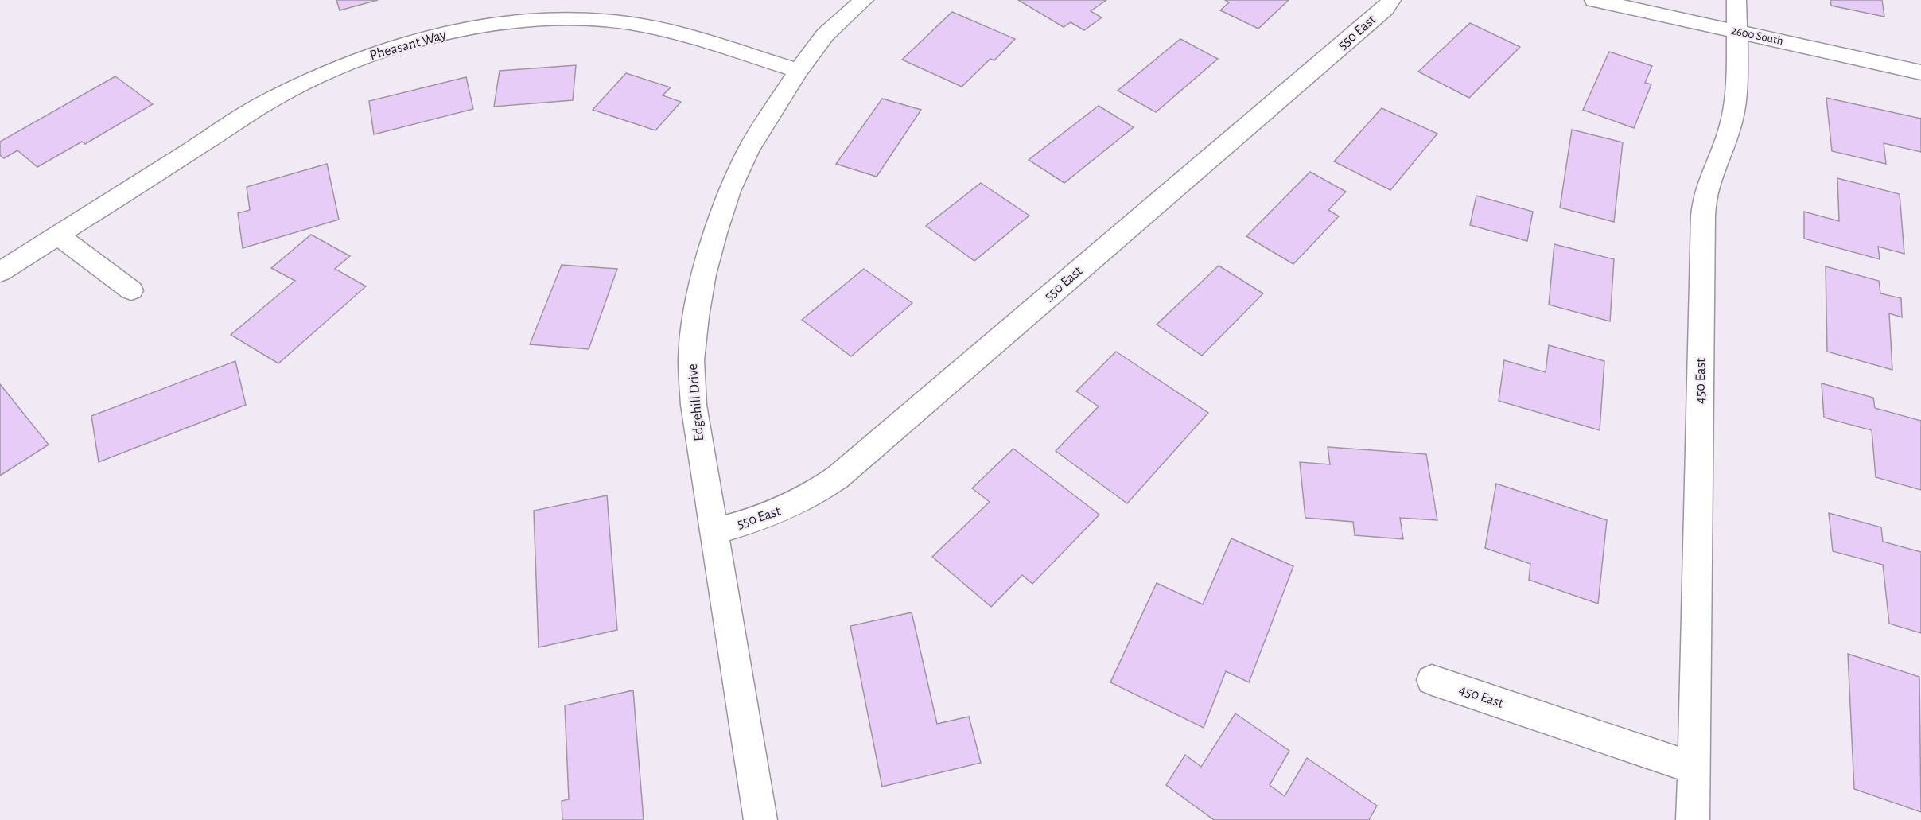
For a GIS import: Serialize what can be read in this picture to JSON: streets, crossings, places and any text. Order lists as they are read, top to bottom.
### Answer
{
  "streets": {
    "street": [
      "550 East",
      "2600 South",
      "Pheasant Way",
      "450 East",
      "Edgehill Drive"
    ]
  },
  "crossings": [
    ["550 East", "Edgehill Drive"],
    ["2600 South", "450 East"],
    ["Pheasant Way", "Edgehill Drive"]
  ]
}
